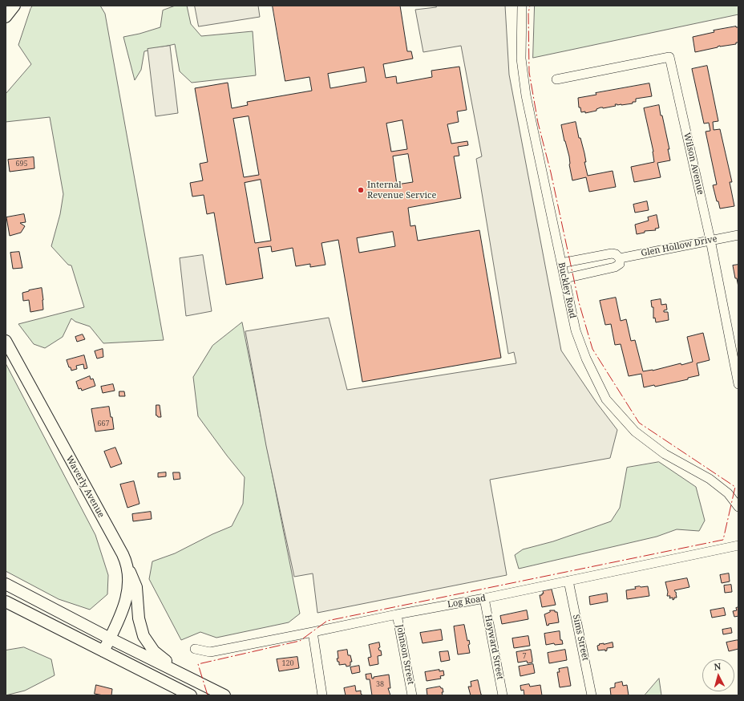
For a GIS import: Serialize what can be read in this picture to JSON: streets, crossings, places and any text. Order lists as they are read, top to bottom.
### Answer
{
  "streets": {
    "main road": ["Waverly Avenue"],
    "street": [
      "Wilson Avenue",
      "Glen Hollow Drive",
      "Buckley Road",
      "Log Road",
      "Sims Street",
      "Hayward Street",
      "Johnson Street"
    ]
  },
  "crossings": [
    ["Wilson Avenue", "Glen Hollow Drive"],
    ["Glen Hollow Drive", "Buckley Road"],
    ["Log Road", "Sims Street"],
    ["Log Road", "Hayward Street"],
    ["Log Road", "Johnson Street"]
  ],
  "places": ["Internal Revenue Service"],
  "house_numbers": [
    "695",
    "667",
    "7",
    "120",
    "38"
  ],
  "north": "top"
}
